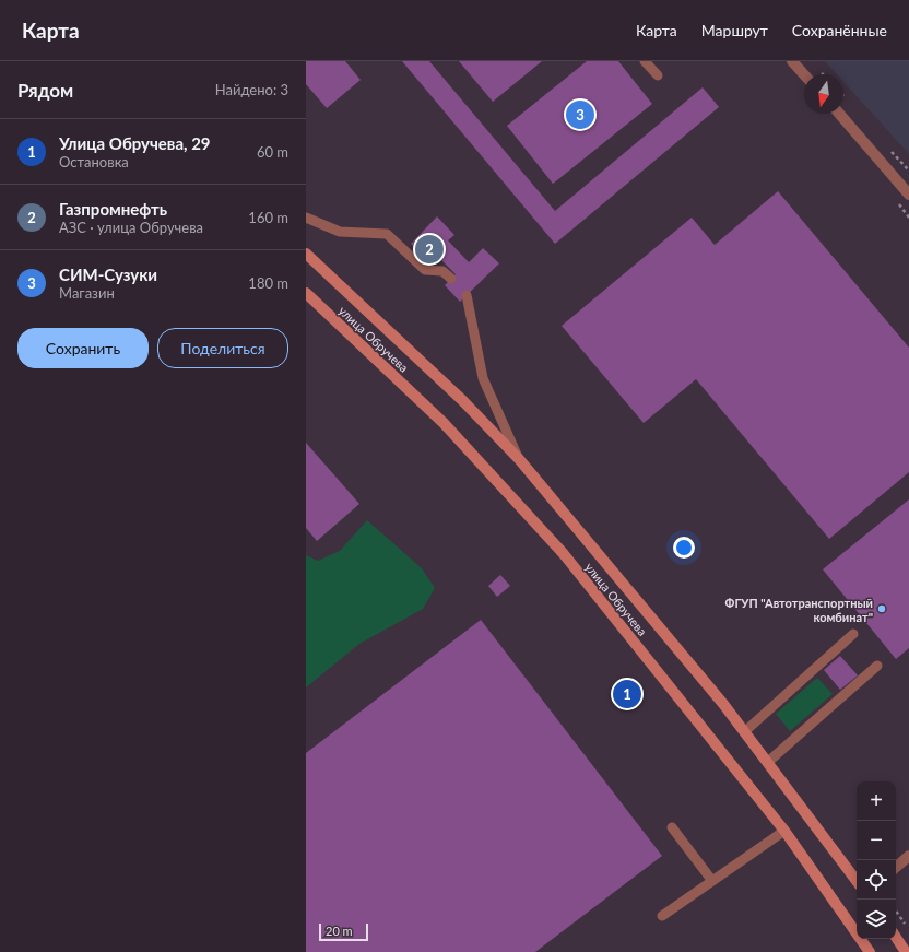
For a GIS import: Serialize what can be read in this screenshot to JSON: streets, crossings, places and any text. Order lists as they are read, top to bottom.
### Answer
{
  "streets": {
    "main road": ["улица Обручева"]
  },
  "places": ["ФГУП \"Автотранспортный комбинат\""],
  "scale_bar": "20 m",
  "north": "bottom",
  "page": {
    "header": "Карта",
    "nav": ["Карта", "Маршрут", "Сохранённые"],
    "heading": ["Рядом", "Найдено: 3"],
    "pins": ["3", "2", "1"],
    "list": [
      {
        "mark": "1",
        "name": "Улица Обручева, 29",
        "note": "Остановка",
        "value": "60 m"
      },
      {
        "mark": "2",
        "name": "Газпромнефть",
        "note": "АЗС · улица Обручева",
        "value": "160 m"
      },
      {
        "mark": "3",
        "name": "СИМ-Сузуки",
        "note": "Магазин",
        "value": "180 m"
      }
    ],
    "buttons": ["Сохранить", "Поделиться"],
    "map_buttons": ["+", "−"],
    "scale": "20 m"
  }
}
